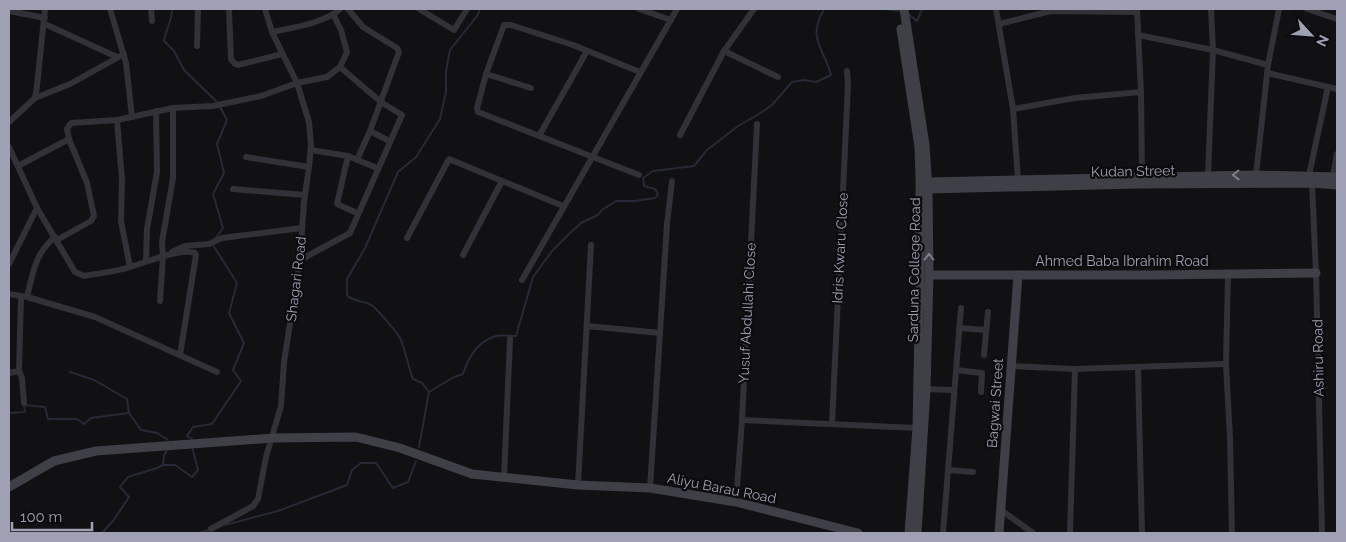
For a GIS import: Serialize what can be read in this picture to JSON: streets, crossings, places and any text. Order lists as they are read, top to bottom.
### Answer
{
  "streets": {
    "street": [
      "Kudan Street",
      "Idris Kwaru Close",
      "Ahmed Baba Ibrahim Road",
      "Sarduna College Road",
      "Shagari Road",
      "Yusuf Abdullahi Close",
      "Ashiru Road",
      "Bagwai Street",
      "Aliyu Barau Road"
    ]
  },
  "crossings": [
    ["Kudan Street", "Sarduna College Road"],
    ["Kudan Street", "Ashiru Road"],
    ["Ahmed Baba Ibrahim Road", "Sarduna College Road"],
    ["Ahmed Baba Ibrahim Road", "Ashiru Road"],
    ["Ahmed Baba Ibrahim Road", "Bagwai Street"],
    ["Shagari Road", "Aliyu Barau Road"],
    ["Yusuf Abdullahi Close", "Aliyu Barau Road"]
  ],
  "scale_bar": "100 m",
  "north": "bottom right"
}
